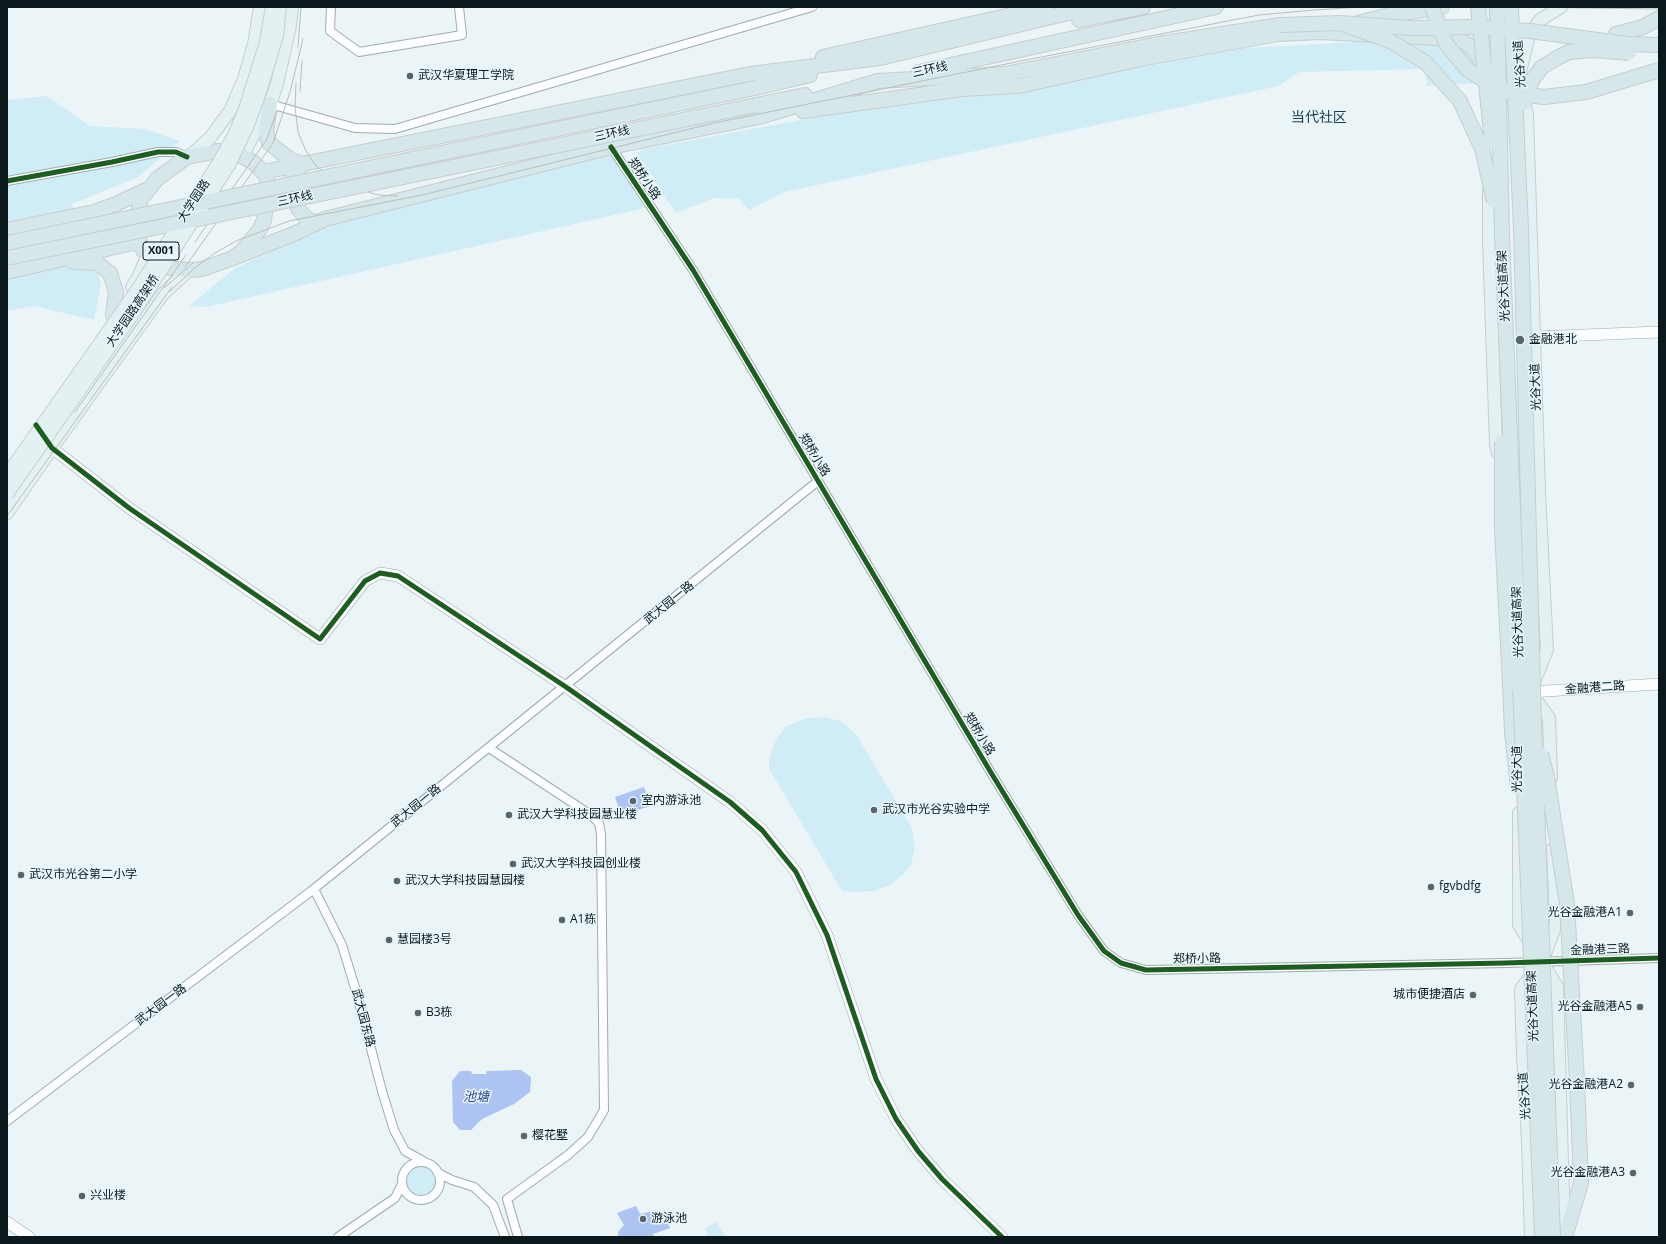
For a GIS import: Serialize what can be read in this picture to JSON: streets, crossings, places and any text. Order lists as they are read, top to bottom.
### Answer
{
  "streets": {
    "highway": ["三环线", "光谷大道高架"],
    "main road": [
      "光谷大道",
      "大学园路",
      "X001",
      "大学园路高架桥"
    ],
    "street": [
      "郑桥小路",
      "武大园一路",
      "金融港二路",
      "金融港三路",
      "武大园东路"
    ]
  },
  "crossings": [
    ["光谷大道", "郑桥小路"],
    ["光谷大道", "金融港二路"],
    ["光谷大道", "金融港三路"],
    ["郑桥小路", "武大园一路"],
    ["郑桥小路", "金融港三路"],
    ["武大园一路", "武大园东路"]
  ],
  "districts": ["当代社区"],
  "water": ["池塘"],
  "places": [
    "武汉华夏理工学院",
    "金融港北",
    "室内游泳池",
    "武汉市光谷实验中学",
    "武汉大学科技园慧业楼",
    "武汉大学科技园创业楼",
    "武汉市光谷第二小学",
    "武汉大学科技园慧园楼",
    "fgvbdfg",
    "光谷金融港A1",
    "A1栋",
    "慧园楼3号",
    "城市便捷酒店",
    "光谷金融港A5",
    "B3栋",
    "光谷金融港A2",
    "樱花墅",
    "光谷金融港A3",
    "兴业楼",
    "游泳池"
  ]
}
